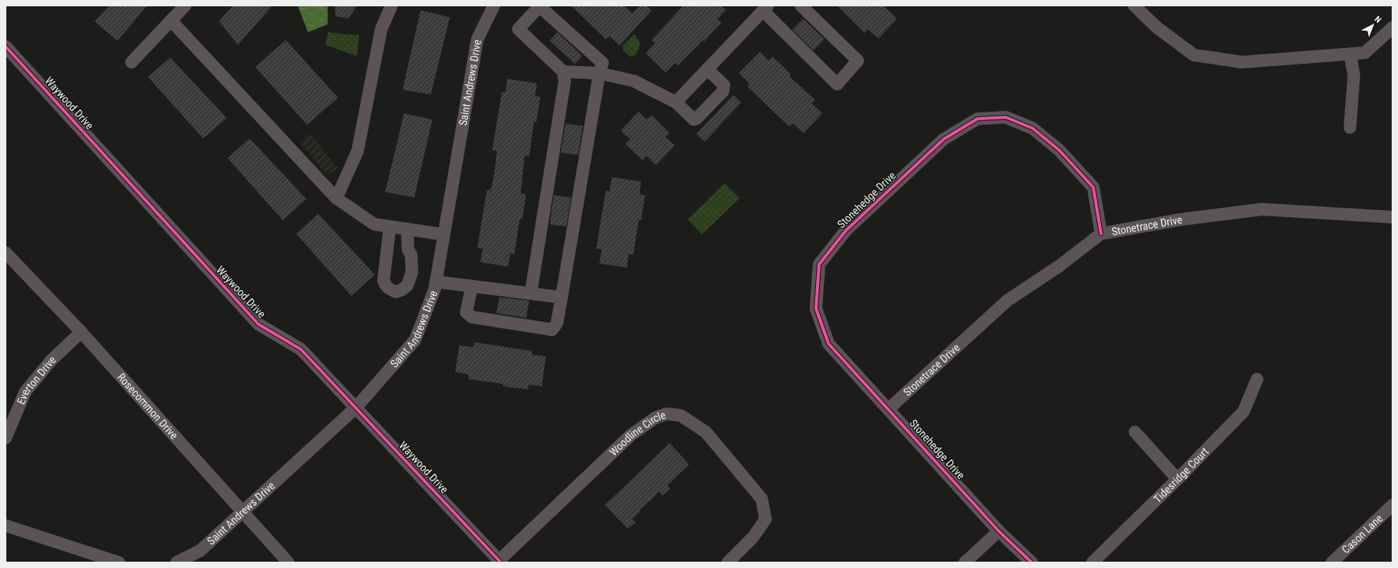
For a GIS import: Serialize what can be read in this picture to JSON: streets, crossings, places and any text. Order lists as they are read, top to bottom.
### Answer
{
  "streets": {
    "street": [
      "Saint Andrews Drive",
      "Waywood Drive",
      "Stonehedge Drive",
      "Stonetrace Drive",
      "Everton Drive",
      "Rosecommon Drive",
      "Woodline Circle",
      "Tidesridge Court",
      "Cason Lane"
    ]
  },
  "crossings": [
    ["Saint Andrews Drive", "Waywood Drive"],
    ["Saint Andrews Drive", "Rosecommon Drive"],
    ["Waywood Drive", "Woodline Circle"],
    ["Stonehedge Drive", "Stonetrace Drive"],
    ["Everton Drive", "Rosecommon Drive"]
  ],
  "north": "top right"
}
